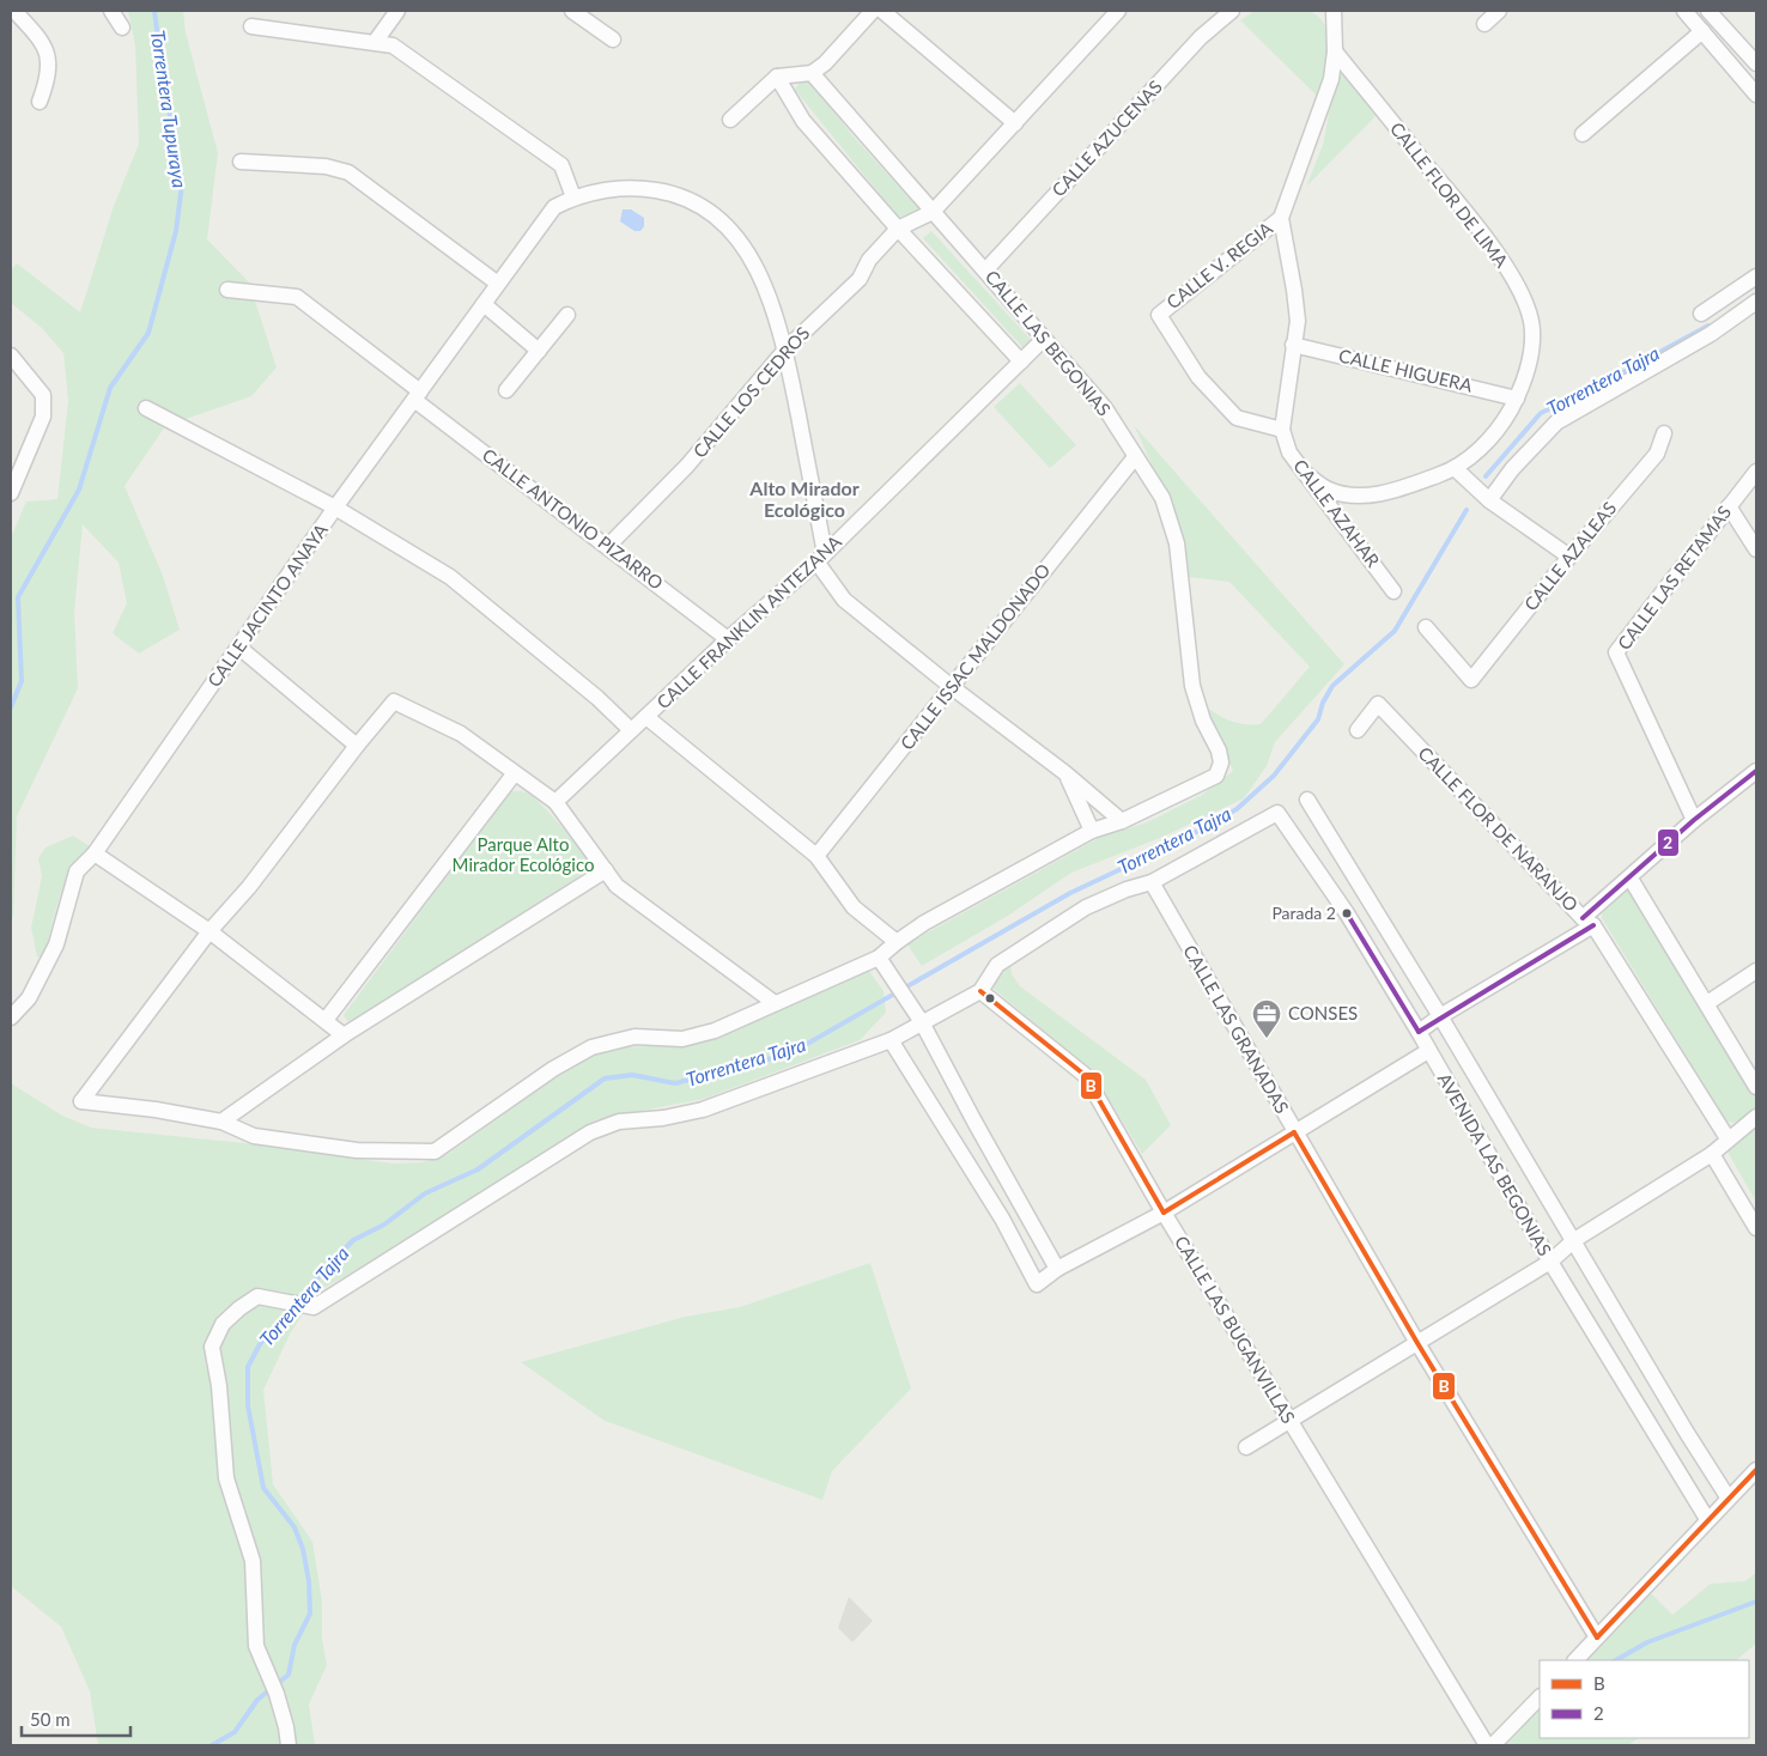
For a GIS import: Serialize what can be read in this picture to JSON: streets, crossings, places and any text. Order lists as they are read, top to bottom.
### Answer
{
  "streets": {
    "street": [
      "CALLE AZUCENAS",
      "CALLE FLOR DE LIMA",
      "CALLE V. REGIA",
      "CALLE LAS BEGONIAS",
      "CALLE HIGUERA",
      "CALLE LOS CEDROS",
      "CALLE AZAHAR",
      "CALLE ANTONIO PIZARRO",
      "CALLE AZALEAS",
      "CALLE LAS RETAMAS",
      "CALLE JACINTO ANAYA",
      "CALLE FRANKLIN ANTEZANA",
      "CALLE ISSAC MALDONADO",
      "CALLE FLOR DE NARANJO",
      "CALLE LAS GRANADAS",
      "AVENIDA LAS BEGONIAS",
      "CALLE LAS BUGANVILLAS"
    ]
  },
  "crossings": [
    ["CALLE AZUCENAS", "CALLE LAS BEGONIAS"],
    ["CALLE FLOR DE LIMA", "CALLE HIGUERA"],
    ["CALLE FLOR DE LIMA", "CALLE AZAHAR"],
    ["CALLE V. REGIA", "CALLE AZAHAR"],
    ["CALLE LAS BEGONIAS", "CALLE LOS CEDROS"],
    ["CALLE LAS BEGONIAS", "CALLE FRANKLIN ANTEZANA"],
    ["CALLE LAS BEGONIAS", "CALLE ISSAC MALDONADO"],
    ["CALLE LOS CEDROS", "CALLE ANTONIO PIZARRO"],
    ["CALLE ANTONIO PIZARRO", "CALLE JACINTO ANAYA"],
    ["CALLE ANTONIO PIZARRO", "CALLE FRANKLIN ANTEZANA"],
    ["CALLE LAS GRANADAS", "AVENIDA LAS BEGONIAS"]
  ],
  "districts": ["Alto Mirador Ecológico"],
  "water": ["Torrentera Tupuraya", "Torrentera Tajra"],
  "parks": ["Parque Alto Mirador Ecológico"],
  "places": {
    "other": ["Parada 2"],
    "office": ["CONSES"]
  },
  "lines": ["transit line 2", "transit line B"],
  "legend": ["B", "2"],
  "scale_bar": "50 m"
}
